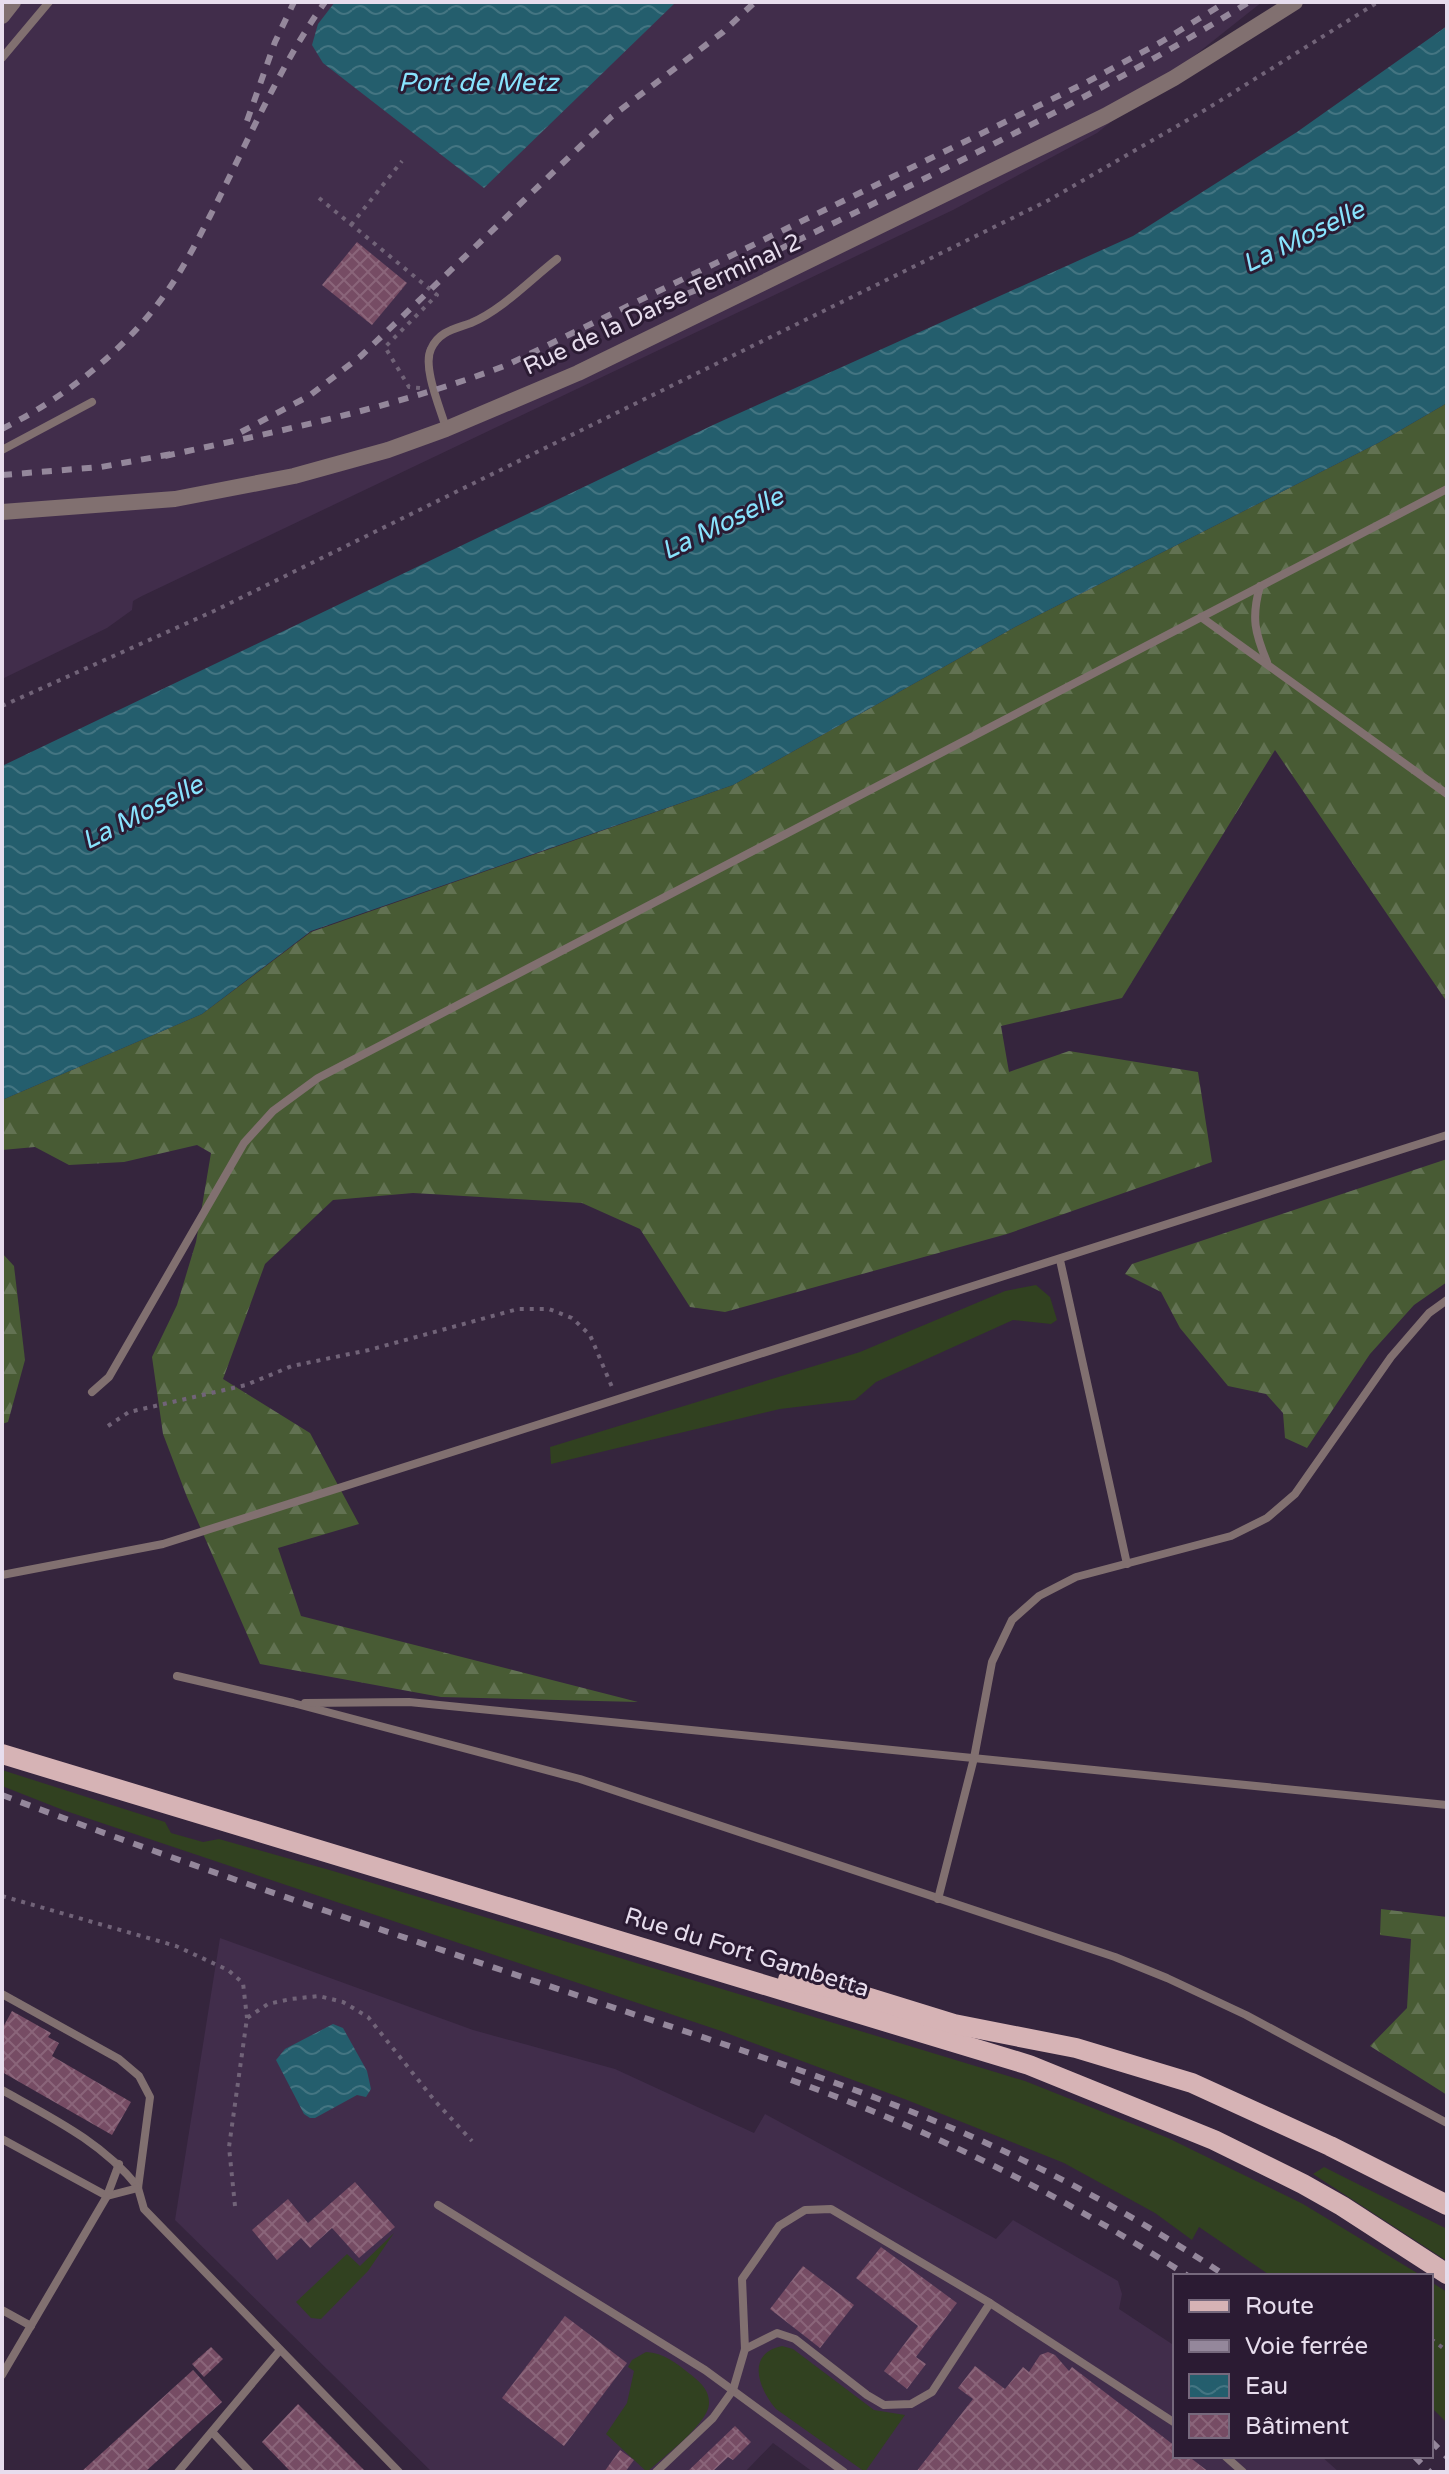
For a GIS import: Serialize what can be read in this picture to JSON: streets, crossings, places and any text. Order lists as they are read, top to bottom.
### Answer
{
  "streets": {
    "main road": ["Rue du Fort Gambetta"],
    "street": ["Rue de la Darse Terminal 2"]
  },
  "water": ["Port de Metz", "La Moselle"],
  "legend": [
    "Route",
    "Voie ferrée",
    "Eau",
    "Bâtiment"
  ]
}
